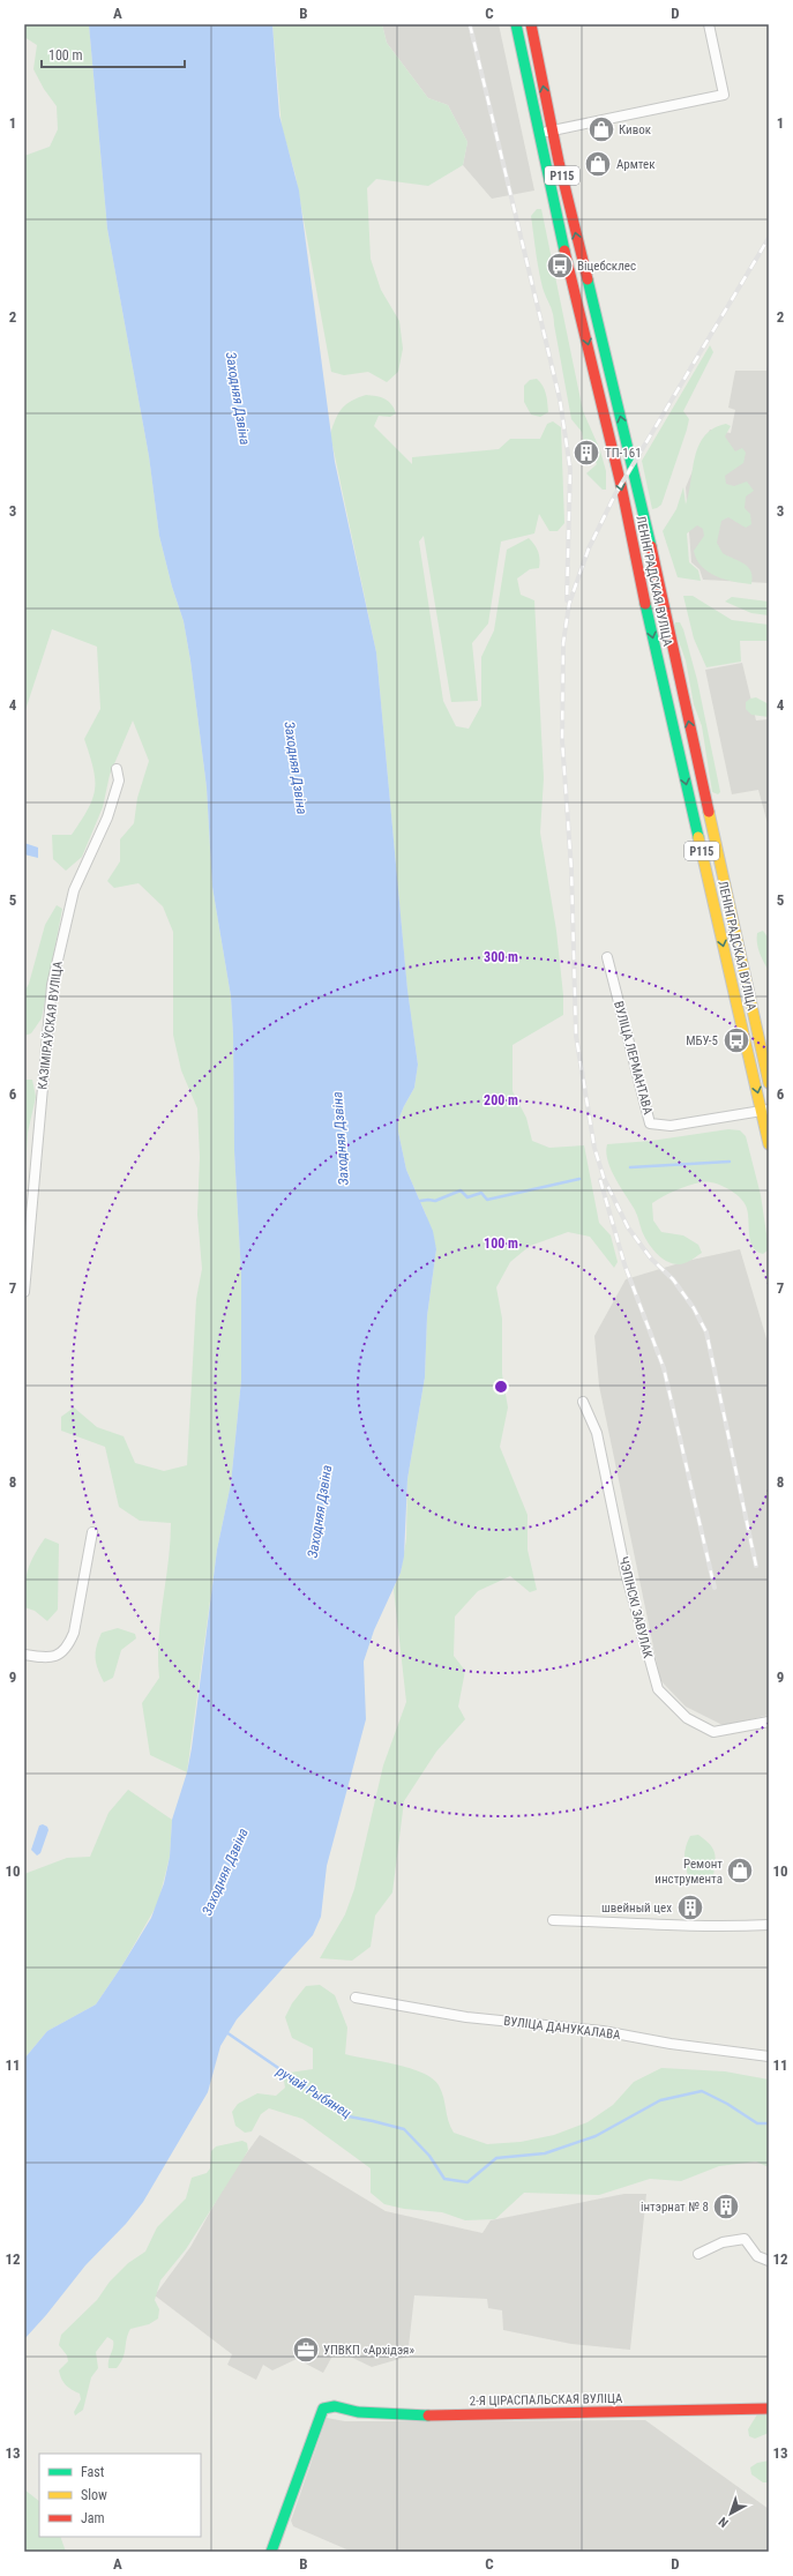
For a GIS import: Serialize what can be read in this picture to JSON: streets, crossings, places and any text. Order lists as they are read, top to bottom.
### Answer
{
  "streets": {
    "main road": ["Р115", "ЛЕНІНГРАДСКАЯ ВУЛІЦА", "2-Я ЦІРАСПАЛЬСКАЯ ВУЛІЦА"],
    "street": [
      "КАЗІМІРАЎСКАЯ ВУЛІЦА",
      "ВУЛІЦА ЛЕРМАНТАВА",
      "ЧЭПІНСКІ ЗАВУЛАК",
      "ВУЛІЦА ДАНУКАЛАВА"
    ]
  },
  "crossings": [
    ["ЛЕНІНГРАДСКАЯ ВУЛІЦА", "ВУЛІЦА ЛЕРМАНТАВА"]
  ],
  "water": ["Заходняя Дзвіна", "ручай Рыбянец"],
  "places": {
    "shop": ["Кивок", "Армтек", "Ремонт инструмента"],
    "bus stop": ["Віцебсклес", "МБУ-5"],
    "building": ["ТП-161", "швейный цех", "інтэрнат № 8"],
    "office": ["УПВКП «Архідэя»"]
  },
  "legend": ["Fast", "Slow", "Jam"],
  "scale_bar": "100 m",
  "north": "bottom left",
  "grid": {
    "columns": [
      "A",
      "B",
      "C",
      "D"
    ],
    "rows": [
      "1",
      "2",
      "3",
      "4",
      "5",
      "6",
      "7",
      "8",
      "9",
      "10",
      "11",
      "12",
      "13"
    ]
  },
  "rings": ["300 m", "200 m", "100 m"]
}
